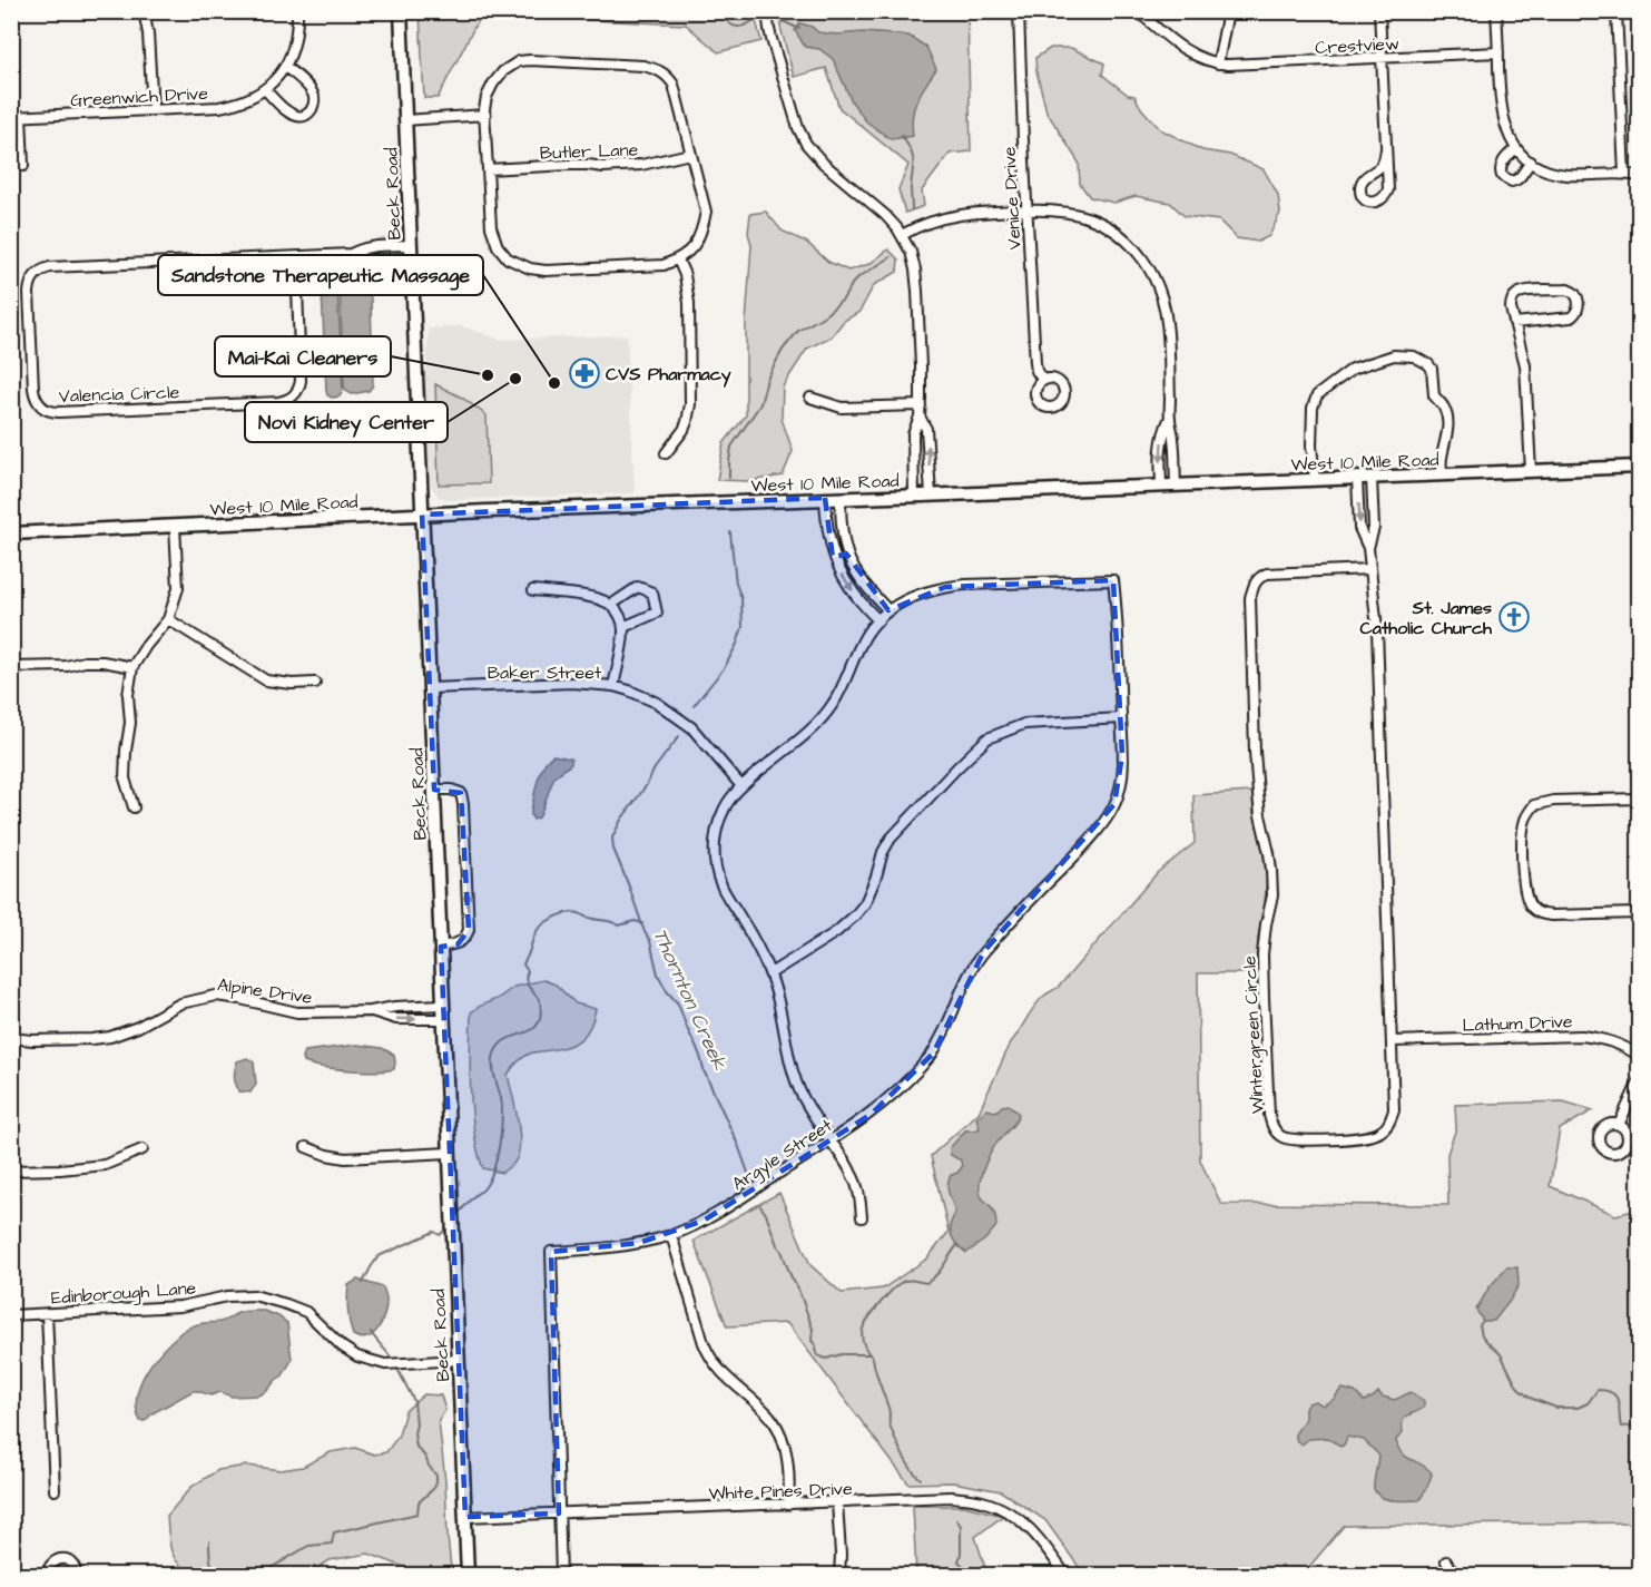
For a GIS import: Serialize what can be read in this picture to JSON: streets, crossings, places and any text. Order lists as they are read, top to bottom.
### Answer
{
  "streets": {
    "main road": ["Beck Road", "West 10 Mile Road"],
    "street": [
      "Crestview",
      "Greenwich Drive",
      "Butler Lane",
      "Venice Drive",
      "Valencia Circle",
      "Baker Street",
      "Alpine Drive",
      "Lathum Drive",
      "Wintergreen Circle",
      "Argyle Street",
      "Edinborough Lane",
      "White Pines Drive"
    ]
  },
  "crossings": [
    ["Beck Road", "Valencia Circle"],
    ["Beck Road", "West 10 Mile Road"],
    ["Beck Road", "Baker Street"],
    ["Beck Road", "Alpine Drive"],
    ["Beck Road", "Edinborough Lane"],
    ["Beck Road", "White Pines Drive"],
    ["West 10 Mile Road", "Wintergreen Circle"],
    ["Lathum Drive", "Wintergreen Circle"],
    ["Argyle Street", "White Pines Drive"]
  ],
  "water": ["Thornton Creek"],
  "places": {
    "pharmacy": ["CVS Pharmacy"],
    "other": ["Mai-Kai Cleaners", "Novi Kidney Center", "Sandstone Therapeutic Massage"],
    "church": ["St. James Catholic Church"]
  }
}
